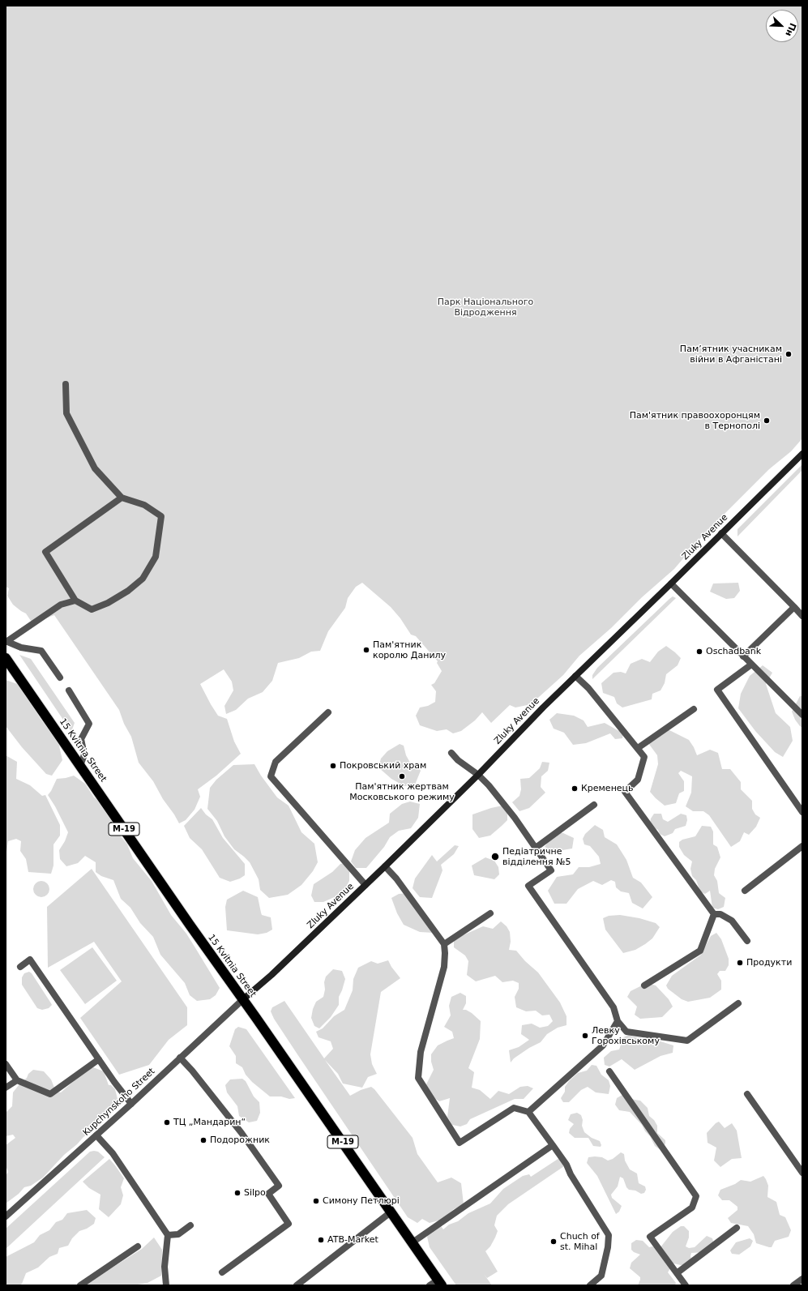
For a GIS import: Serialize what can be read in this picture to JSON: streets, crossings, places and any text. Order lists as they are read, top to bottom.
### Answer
{
  "streets": {
    "highway": ["15 Kvitnia Street", "М-19"],
    "main road": ["Zluky Avenue"],
    "street": ["Kupchynskoho Street"]
  },
  "crossings": [
    ["Zluky Avenue", "15 Kvitnia Street"],
    ["Zluky Avenue", "Kupchynskoho Street"],
    ["15 Kvitnia Street", "Kupchynskoho Street"]
  ],
  "parks": ["Парк Національного Відродження"],
  "places": [
    "Пам’ятник учасникам війни в Афганістані",
    "Пам'ятник правоохоронцям в Тернополі",
    "Пам'ятник королю Данилу",
    "Oschadbank",
    "Покровський храм",
    "Пам'ятник жертвам Московського режиму",
    "Кременець",
    "Педіатричне відділення №5",
    "Продукти",
    "Левку Горохівському",
    "ТЦ „Мандарин“",
    "Подорожник",
    "Silpo",
    "Симону Петлюрі",
    "ATB-Market",
    "Chuch of st. Mihal"
  ],
  "north": "bottom right"
}
